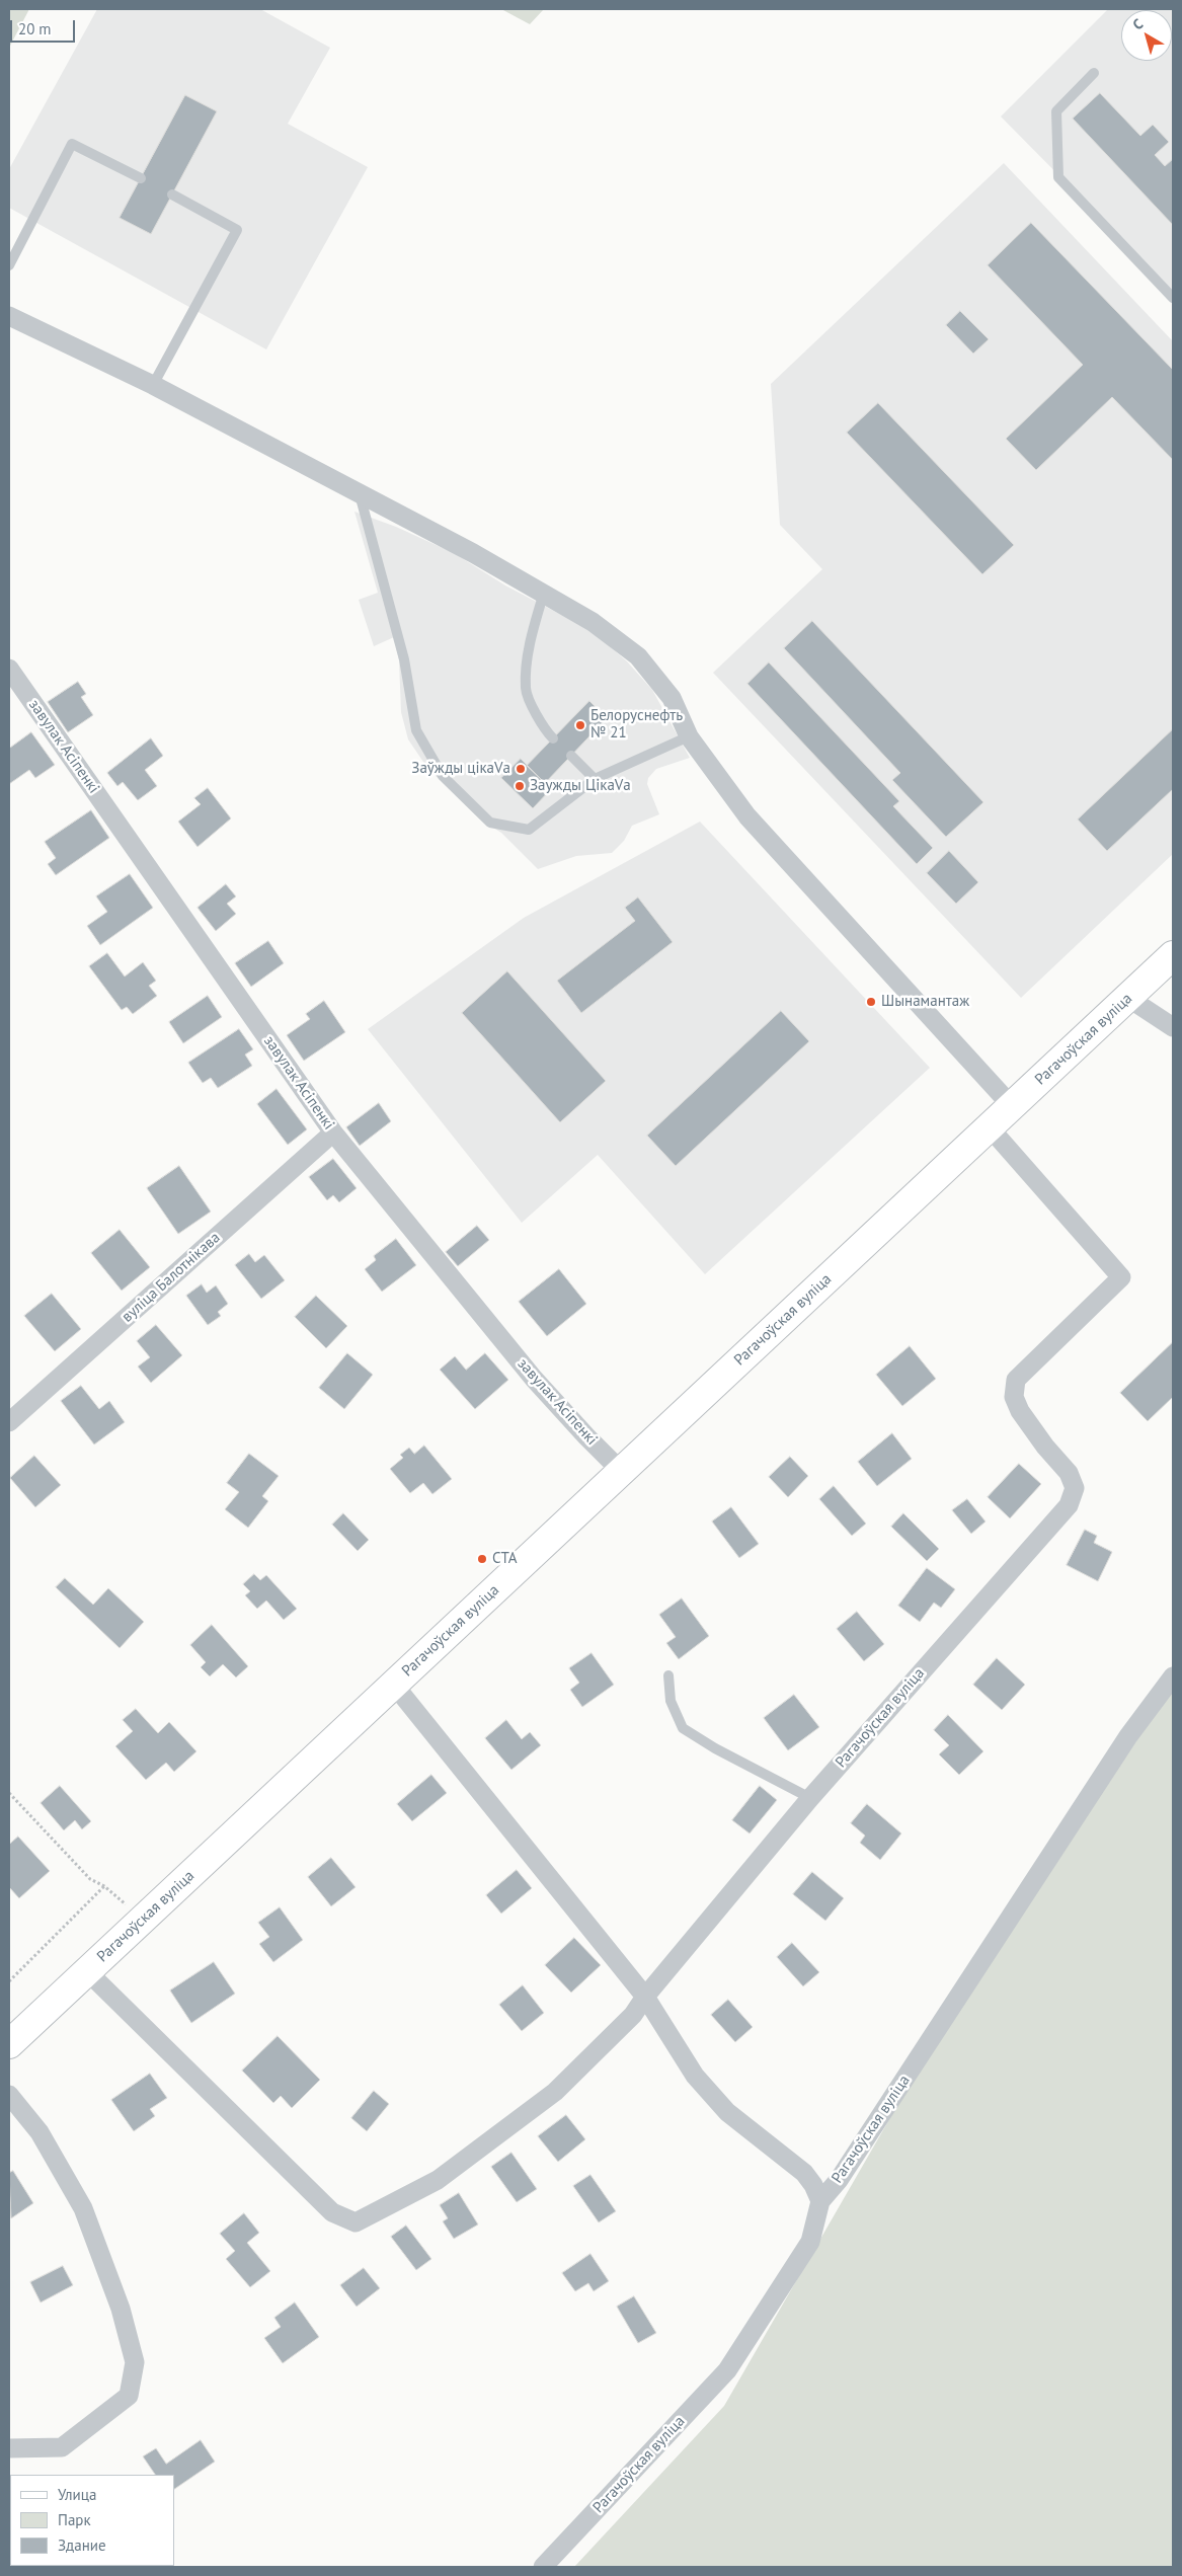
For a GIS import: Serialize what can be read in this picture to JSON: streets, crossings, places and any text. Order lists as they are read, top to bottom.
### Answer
{
  "streets": {
    "main road": ["Рагачоўская вуліца"],
    "street": ["завулак Асіпенкі", "вуліца Балотнікава"]
  },
  "crossings": [
    ["завулак Асіпенкі", "Рагачоўская вуліца"],
    ["завулак Асіпенкі", "вуліца Балотнікава"]
  ],
  "places": [
    "Белоруснефть № 21",
    "Заўжды цікаVа",
    "Заужды ЦікаVа",
    "Шынамантаж",
    "СТА"
  ],
  "legend": ["Улица", "Парк", "Здание"],
  "scale_bar": "20 m",
  "north": "top left"
}
